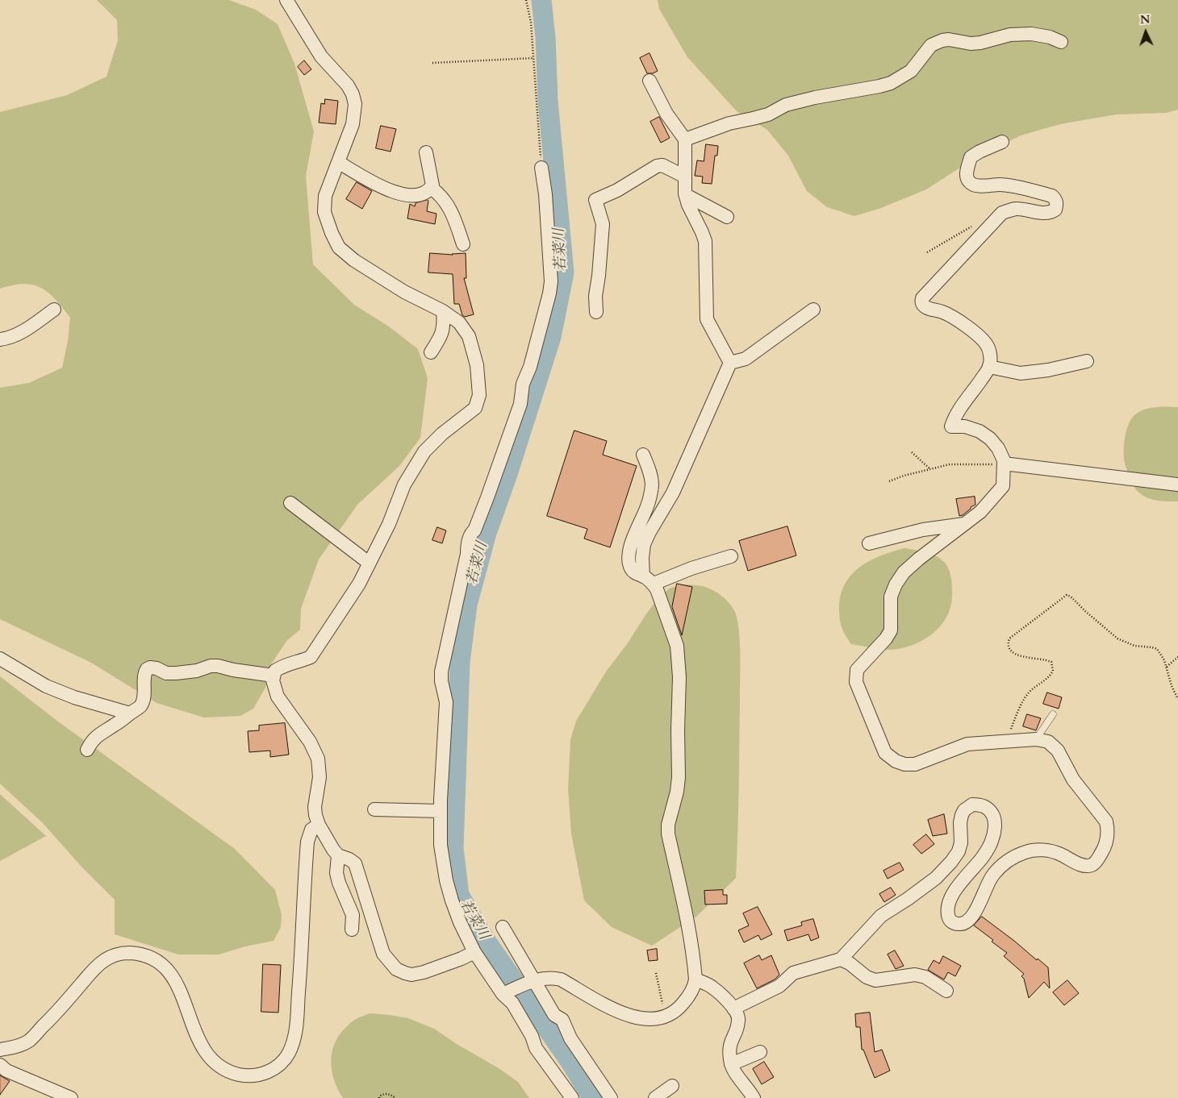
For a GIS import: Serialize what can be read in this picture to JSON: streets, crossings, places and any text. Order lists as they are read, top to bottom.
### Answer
{
  "water": ["若菜川"],
  "north": "top"
}
